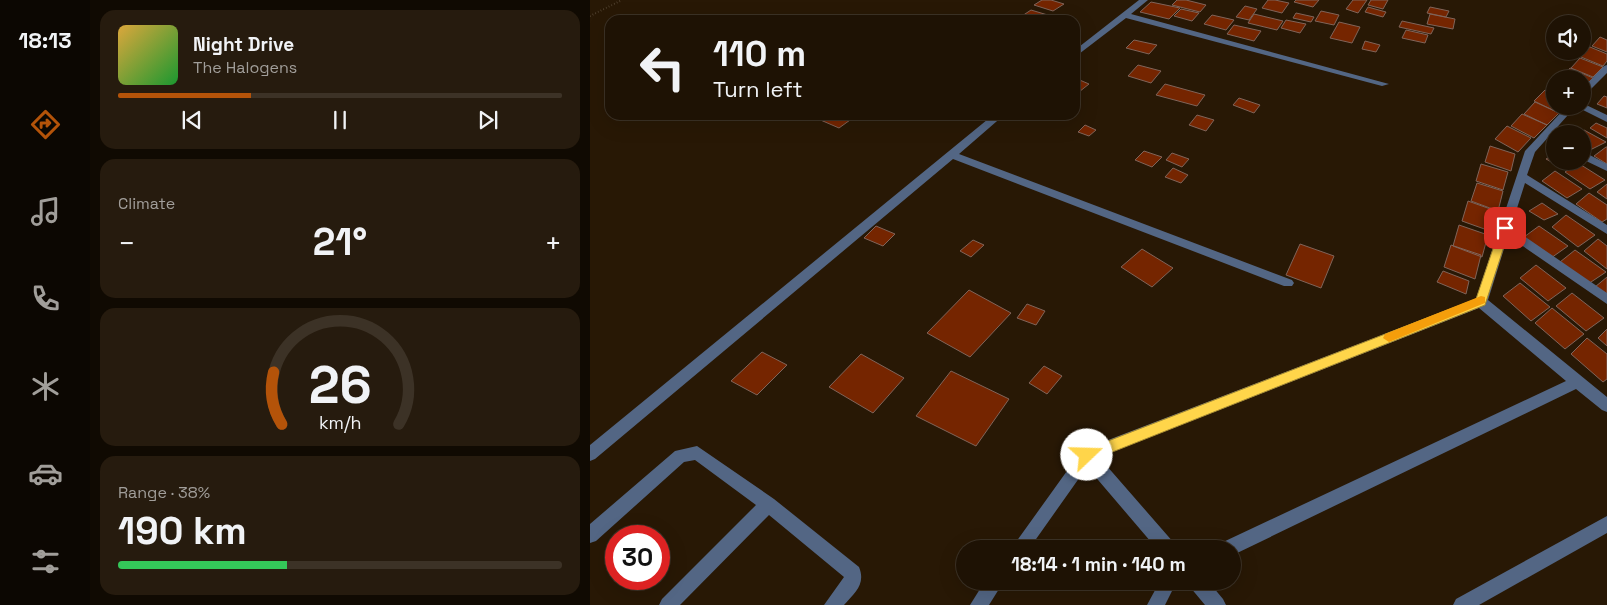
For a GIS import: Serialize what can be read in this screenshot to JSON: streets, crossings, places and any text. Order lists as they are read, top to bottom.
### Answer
{
  "page": {
    "tabs": "18:13",
    "map_buttons": ["+", "−"],
    "turn": ["110 m", "Turn left"],
    "song": ["Night Drive", "The Halogens"],
    "tile": [
      "Climate",
      ["Range · 38%", "190 km"]
    ],
    "heat": ["−", "21°", "+"],
    "limit": "30",
    "trip": "18:14 · 1 min · 140 m",
    "gauge": ["26", "km/h"]
  }
}
